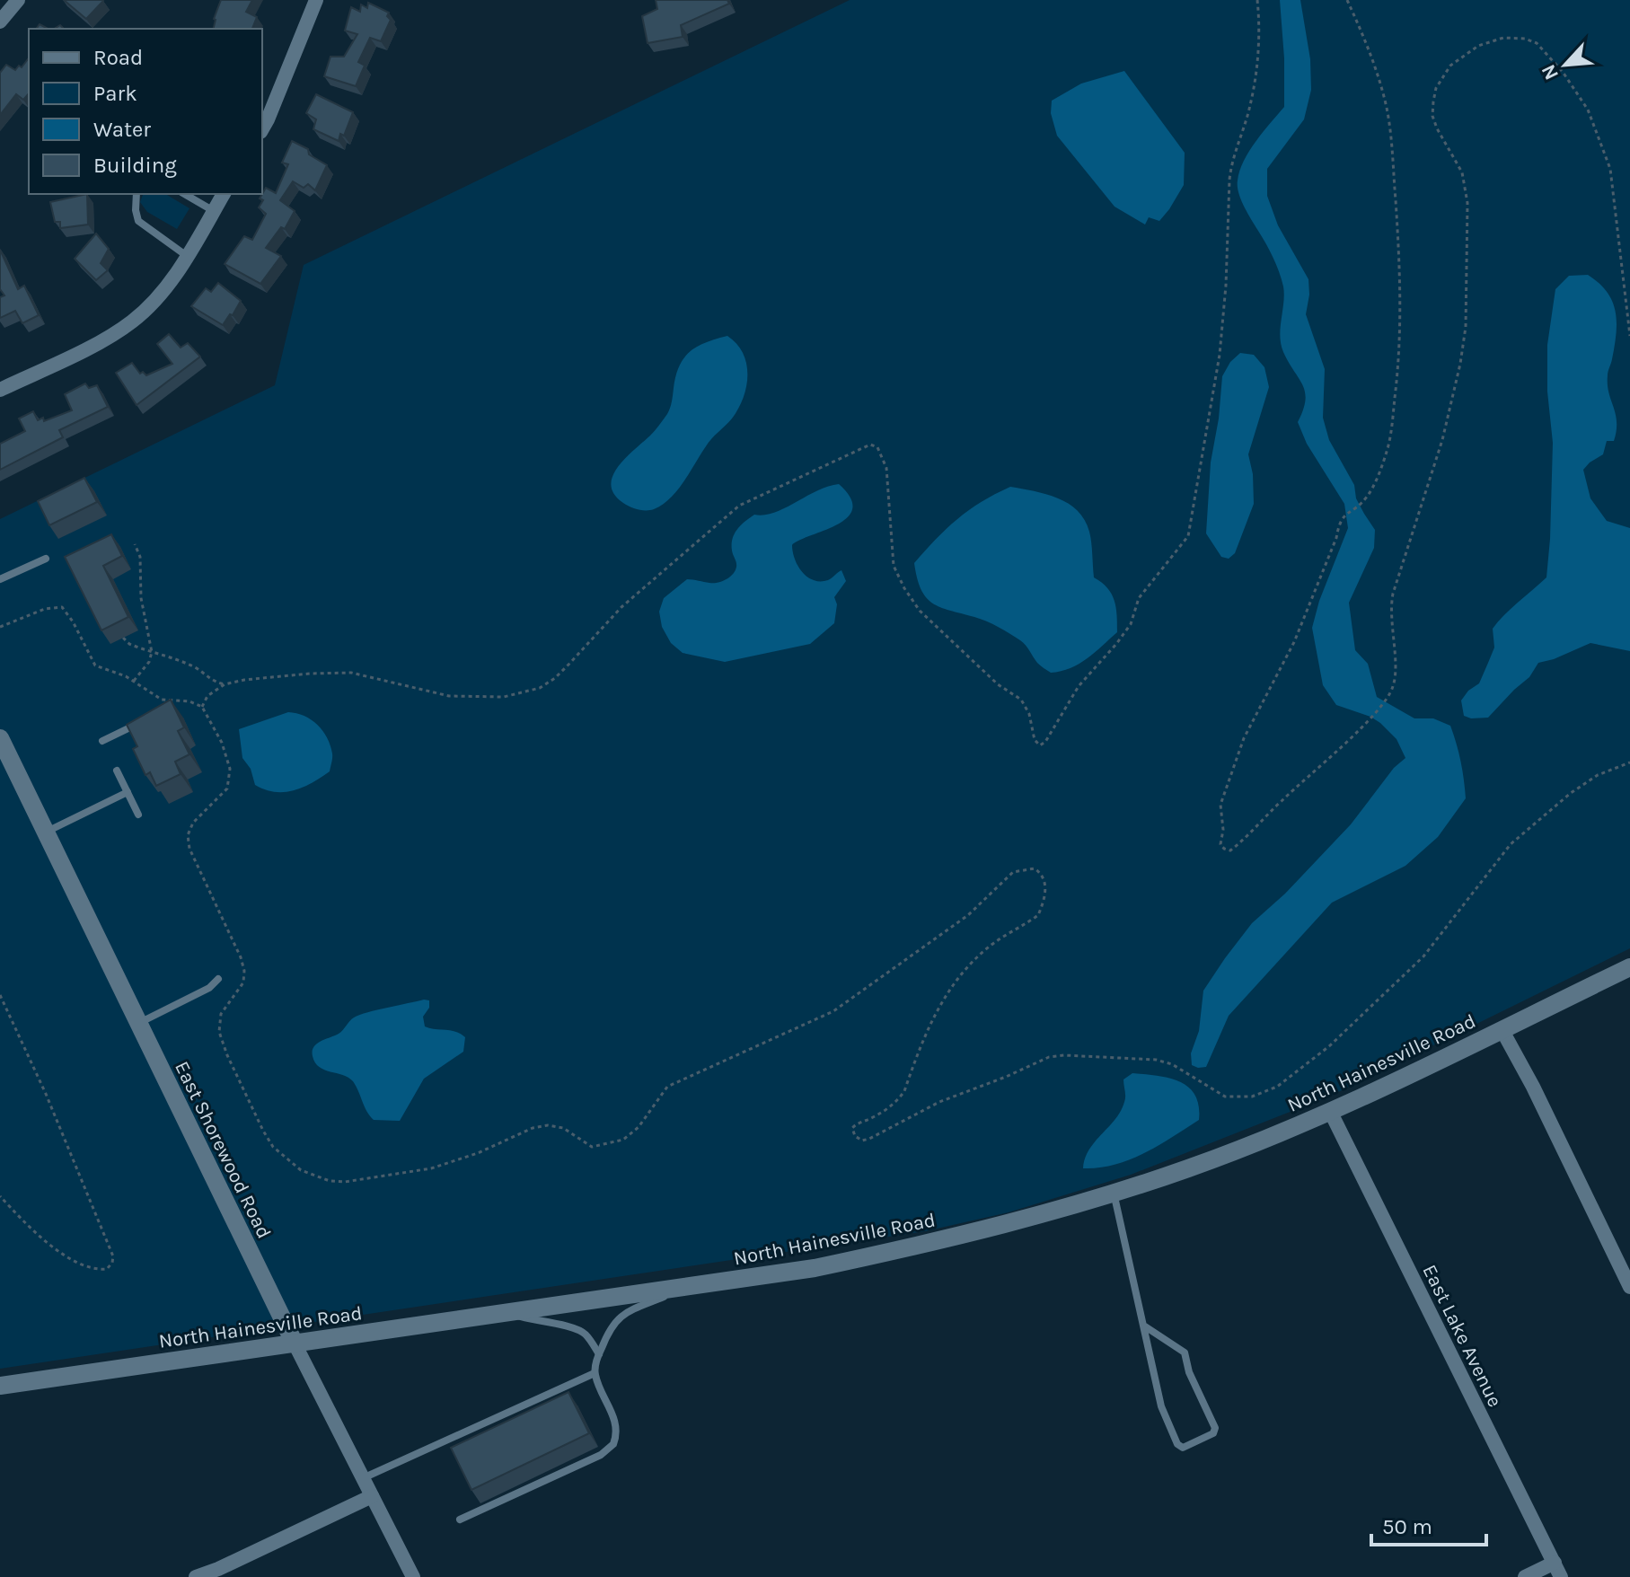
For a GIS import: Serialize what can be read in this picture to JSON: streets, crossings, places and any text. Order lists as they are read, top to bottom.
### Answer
{
  "streets": {
    "main road": ["North Hainesville Road", "East Shorewood Road"],
    "street": ["East Lake Avenue"]
  },
  "crossings": [
    ["North Hainesville Road", "East Shorewood Road"],
    ["North Hainesville Road", "East Lake Avenue"]
  ],
  "legend": [
    "Road",
    "Park",
    "Water",
    "Building"
  ],
  "scale_bar": "50 m",
  "north": "bottom left"
}
